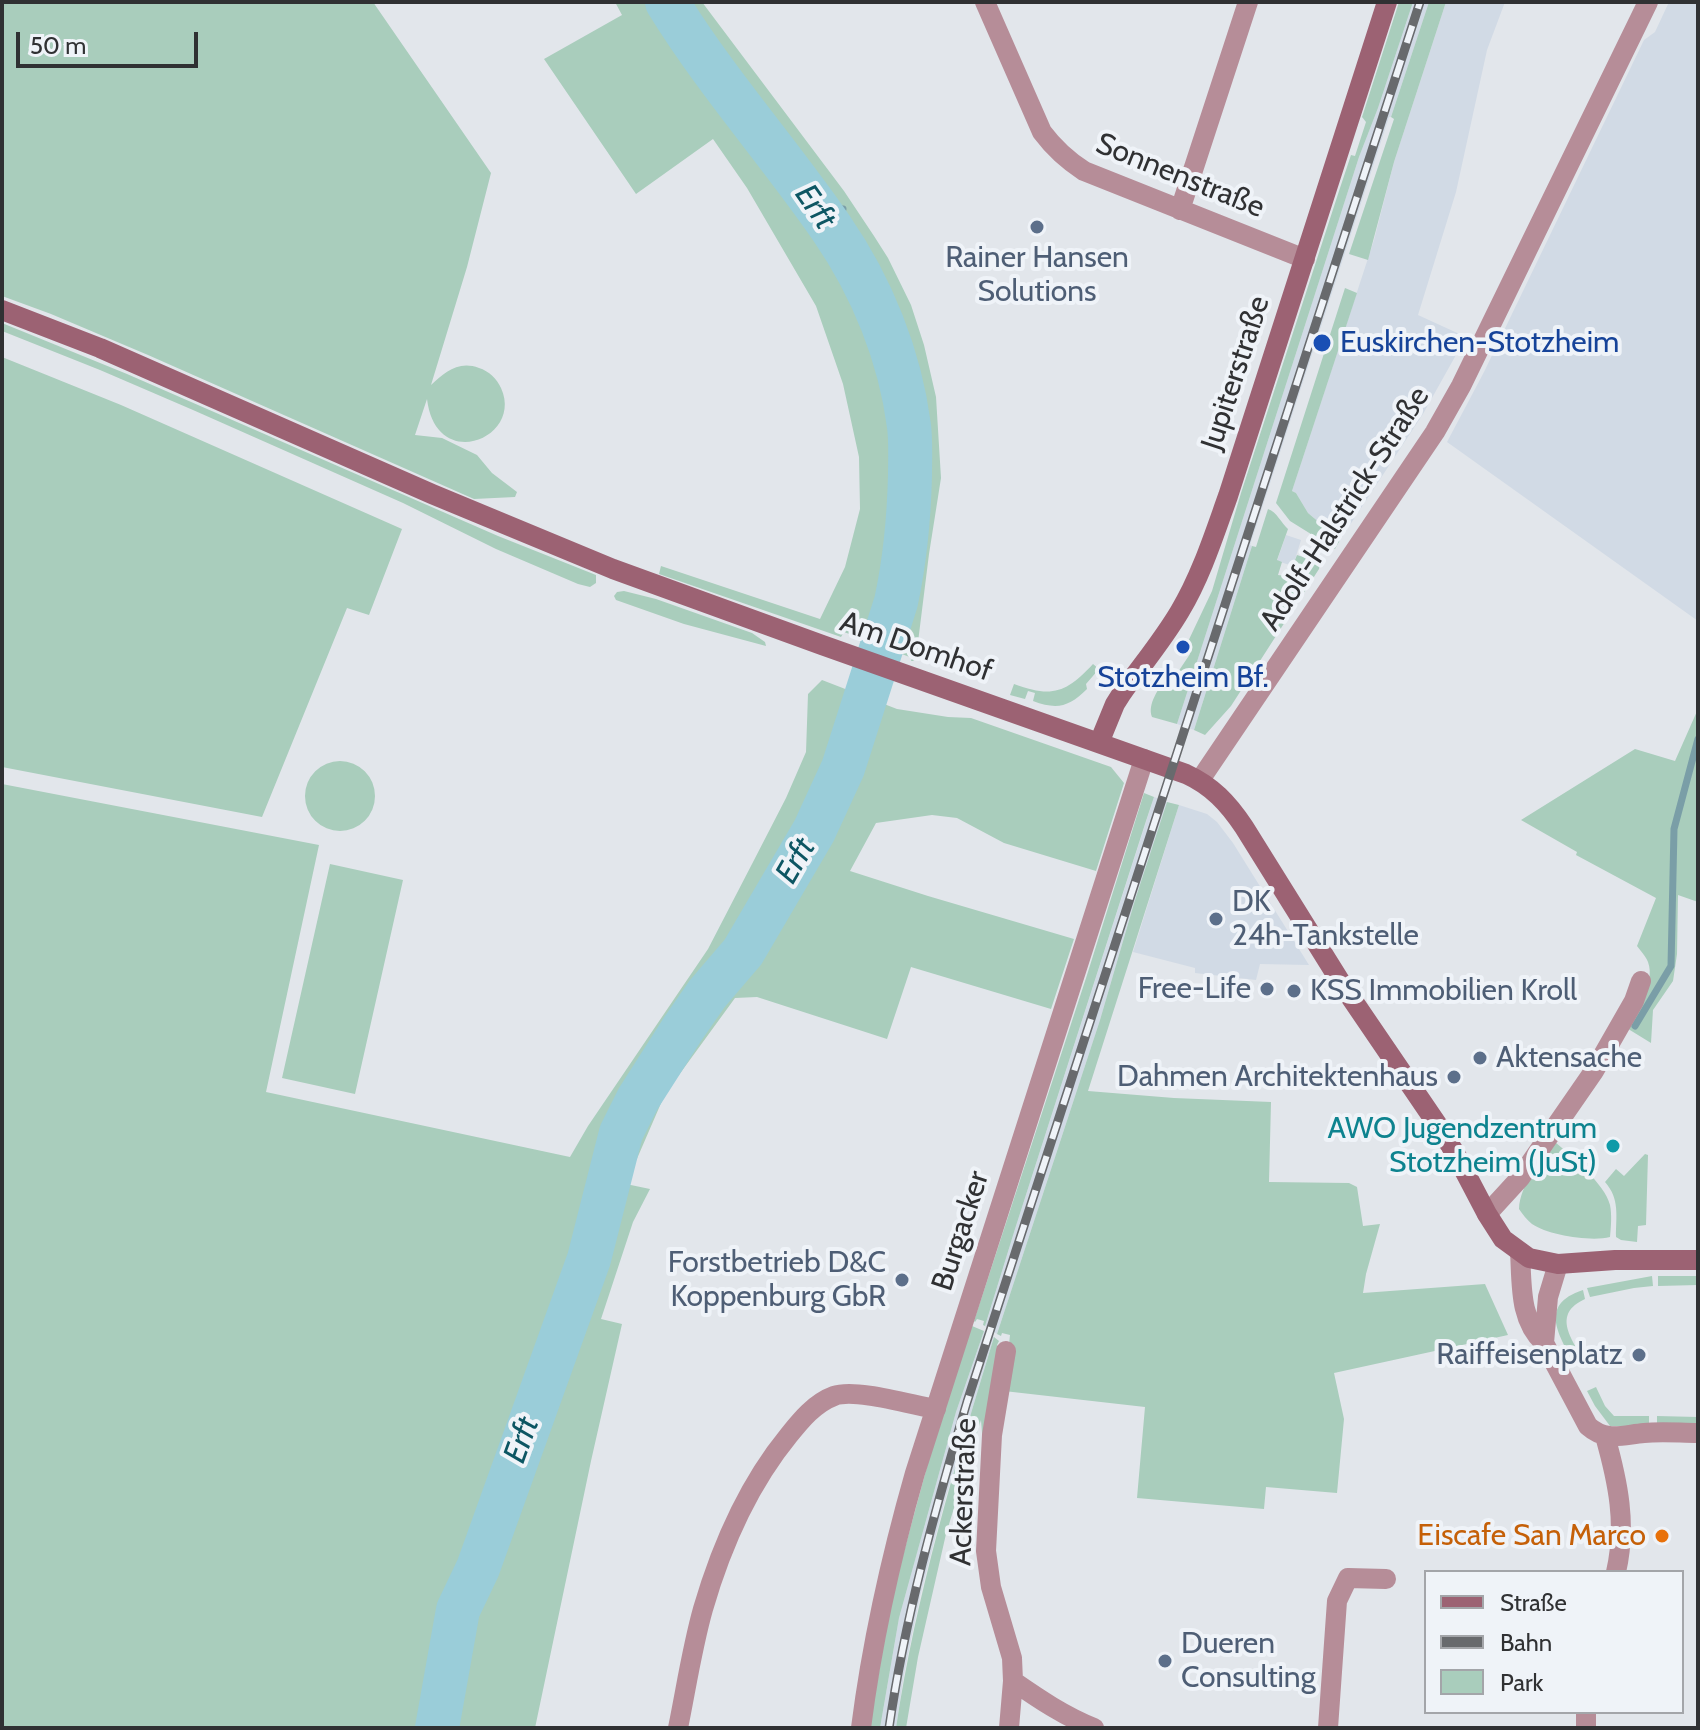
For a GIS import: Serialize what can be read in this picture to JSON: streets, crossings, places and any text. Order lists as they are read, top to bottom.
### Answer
{
  "streets": {
    "main road": ["Jupiterstraße", "Am Domhof"],
    "street": [
      "Sonnenstraße",
      "Adolf-Halstrick-Straße",
      "Burgacker",
      "Ackerstraße"
    ]
  },
  "crossings": [
    ["Sonnenstraße", "Jupiterstraße"],
    ["Jupiterstraße", "Am Domhof"],
    ["Adolf-Halstrick-Straße", "Am Domhof"],
    ["Am Domhof", "Burgacker"]
  ],
  "water": ["Erft"],
  "places": [
    "Rainer Hansen Solutions",
    "Euskirchen-Stotzheim",
    "Stotzheim Bf.",
    "DK 24h-Tankstelle",
    "Free-Life",
    "KSS Immobilien Kroll",
    "Aktensache",
    "Dahmen Architektenhaus",
    "AWO Jugendzentrum Stotzheim (JuSt)",
    "Forstbetrieb D&C Koppenburg GbR",
    "Raiffeisenplatz",
    "Eiscafe San Marco",
    "Dueren Consulting"
  ],
  "legend": ["Straße", "Bahn", "Park"],
  "scale_bar": "50 m"
}
